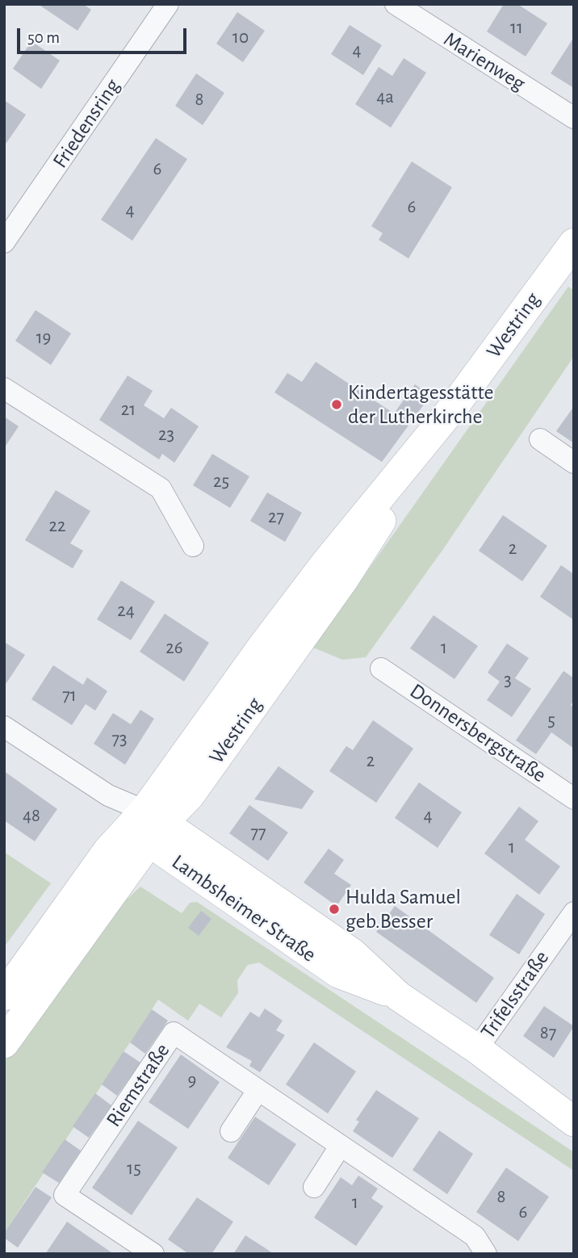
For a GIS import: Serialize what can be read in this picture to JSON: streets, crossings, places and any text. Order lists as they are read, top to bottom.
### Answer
{
  "streets": {
    "main road": ["Westring", "Lambsheimer Straße"],
    "street": [
      "Marienweg",
      "Friedensring",
      "Donnersbergstraße",
      "Trifelsstraße",
      "Riemstraße"
    ]
  },
  "crossings": [
    ["Westring", "Lambsheimer Straße"],
    ["Lambsheimer Straße", "Trifelsstraße"]
  ],
  "places": ["Kindertagesstätte der Lutherkirche", "Hulda Samuel geb.Besser"],
  "house_numbers": [
    "11",
    "10",
    "4",
    "4a",
    "8",
    "6",
    "6",
    "4",
    "19",
    "21",
    "23",
    "25",
    "27",
    "22",
    "2",
    "24",
    "26",
    "1",
    "3",
    "71",
    "5",
    "73",
    "2",
    "48",
    "4",
    "77",
    "1",
    "87",
    "9",
    "15",
    "8",
    "1",
    "6"
  ],
  "scale_bar": "50 m"
}
